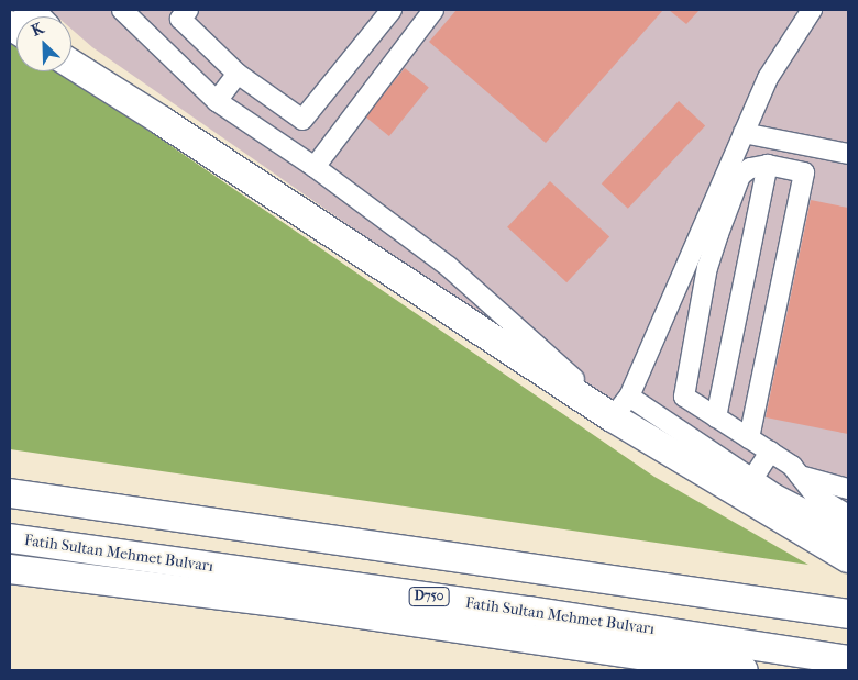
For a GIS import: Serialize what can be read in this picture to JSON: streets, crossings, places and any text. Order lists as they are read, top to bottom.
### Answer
{
  "streets": {
    "highway": ["Fatih Sultan Mehmet Bulvarı", "D750"]
  },
  "north": "top left"
}
